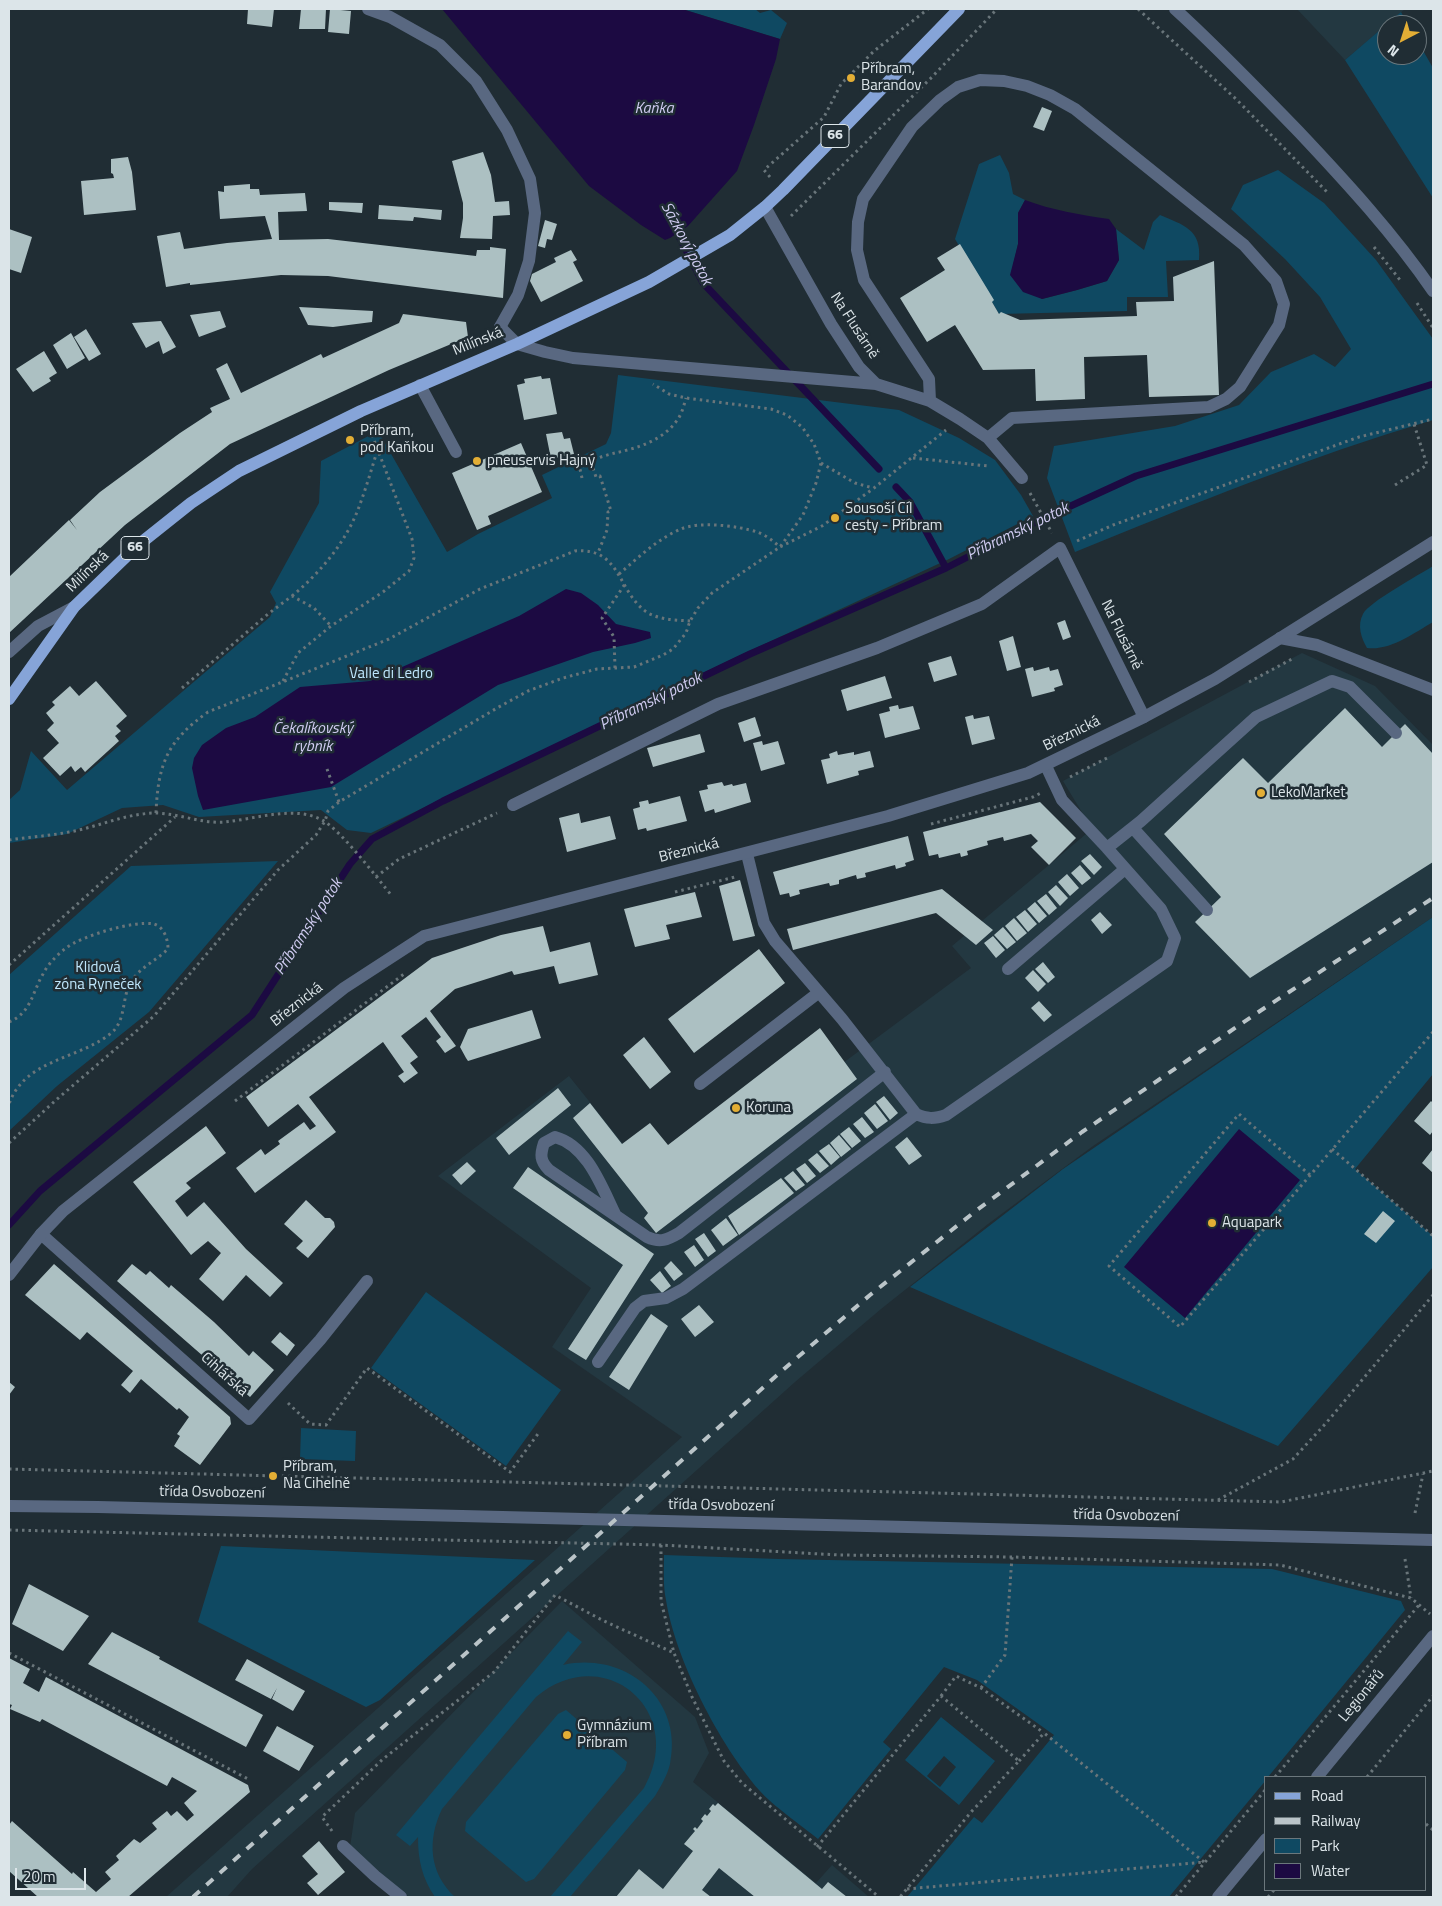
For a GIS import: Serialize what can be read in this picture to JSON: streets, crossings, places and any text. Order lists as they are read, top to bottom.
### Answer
{
  "streets": {
    "main road": ["66", "Milínská"],
    "street": [
      "Na Flusárně",
      "Březnická",
      "Cihlářská",
      "třída Osvobození",
      "Legionářů"
    ]
  },
  "crossings": [
    ["Na Flusárně", "Milínská"],
    ["Na Flusárně", "Březnická"],
    ["Březnická", "Cihlářská"]
  ],
  "water": [
    "Kaňka",
    "Sázkový potok",
    "Příbramský potok",
    "Čekalíkovský rybník"
  ],
  "parks": ["Valle di Ledro", "Klidová zóna Ryneček"],
  "places": [
    "Příbram, Barandov",
    "Příbram, pod Kaňkou",
    "pneuservis Hajný",
    "Sousoší Cíl cesty - Příbram",
    "LekoMarket",
    "Koruna",
    "Aquapark",
    "Příbram, Na Cihelně",
    "Gymnázium Příbram"
  ],
  "legend": [
    "Road",
    "Railway",
    "Park",
    "Water"
  ],
  "scale_bar": "20 m",
  "north": "bottom left"
}
